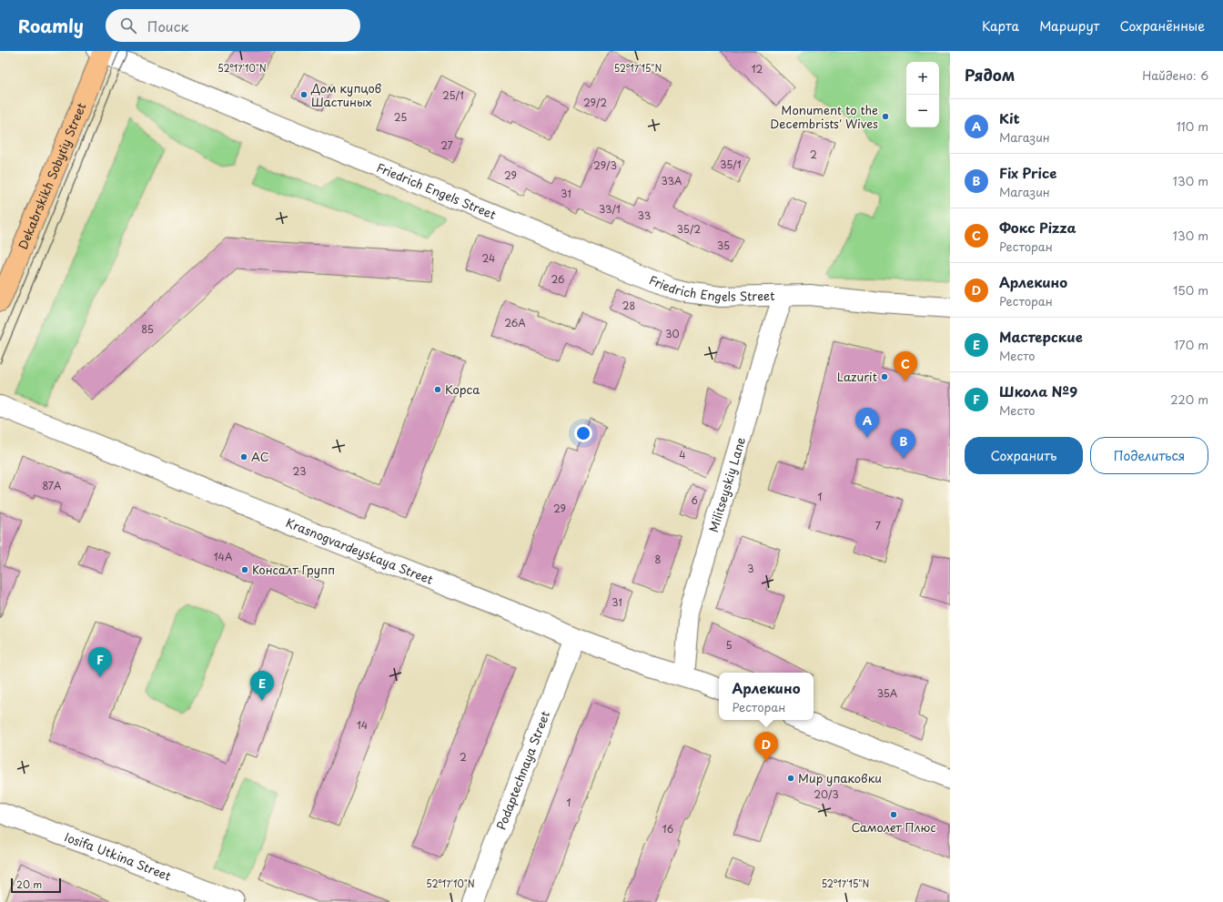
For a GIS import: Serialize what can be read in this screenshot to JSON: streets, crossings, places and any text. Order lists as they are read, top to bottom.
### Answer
{
  "streets": {
    "main road": ["Dekabrskikh Sobytiy Street"],
    "street": [
      "Friedrich Engels Street",
      "Militseyskiy Lane",
      "Krasnogvardeyskaya Street",
      "Podaptechnaya Street",
      "Iosifa Utkina Street"
    ]
  },
  "crossings": [
    ["Dekabrskikh Sobytiy Street", "Friedrich Engels Street"],
    ["Friedrich Engels Street", "Militseyskiy Lane"],
    ["Militseyskiy Lane", "Krasnogvardeyskaya Street"],
    ["Krasnogvardeyskaya Street", "Podaptechnaya Street"]
  ],
  "places": [
    "Дом купцов Шастиных",
    "Monument to the Decembrists' Wives",
    "Lazurit",
    "Корса",
    "АС",
    "Консалт Групп",
    "Мир упаковки",
    "Самолет Плюс"
  ],
  "house_numbers": [
    "12",
    "25/1",
    "29/2",
    "25",
    "27",
    "2",
    "35/1",
    "29/3",
    "29",
    "33А",
    "31",
    "33/1",
    "33",
    "35/2",
    "35",
    "24",
    "26",
    "28",
    "26А",
    "85",
    "30",
    "4",
    "23",
    "87А",
    "1",
    "6",
    "29",
    "7",
    "14А",
    "8",
    "3",
    "31",
    "5",
    "35А",
    "14",
    "2",
    "20/3",
    "1",
    "16"
  ],
  "scale_bar": "20 m",
  "page": {
    "header": "Roamly",
    "search": "Поиск",
    "nav": ["Карта", "Маршрут", "Сохранённые"],
    "heading": ["Рядом", "Найдено: 6"],
    "map_buttons": ["+", "−"],
    "list": [
      {
        "mark": "A",
        "name": "Kit",
        "note": "Магазин",
        "value": "110 m"
      },
      {
        "mark": "B",
        "name": "Fix Price",
        "note": "Магазин",
        "value": "130 m"
      },
      {
        "mark": "C",
        "name": "Фокс Pizza",
        "note": "Ресторан",
        "value": "130 m"
      },
      {
        "mark": "D",
        "name": "Арлекино",
        "note": "Ресторан",
        "value": "150 m"
      },
      {
        "mark": "E",
        "name": "Мастерские",
        "note": "Место",
        "value": "170 m"
      },
      {
        "mark": "F",
        "name": "Школа №9",
        "note": "Место",
        "value": "220 m"
      }
    ],
    "pins": [
      "C",
      "A",
      "B",
      "F",
      "E",
      "D"
    ],
    "buttons": ["Сохранить", "Поделиться"],
    "popup": ["Арлекино", "Ресторан"],
    "scale": "20 m"
  },
  "coordinates": ["52°17'10\"N", "52°17'15\"N"]
}
